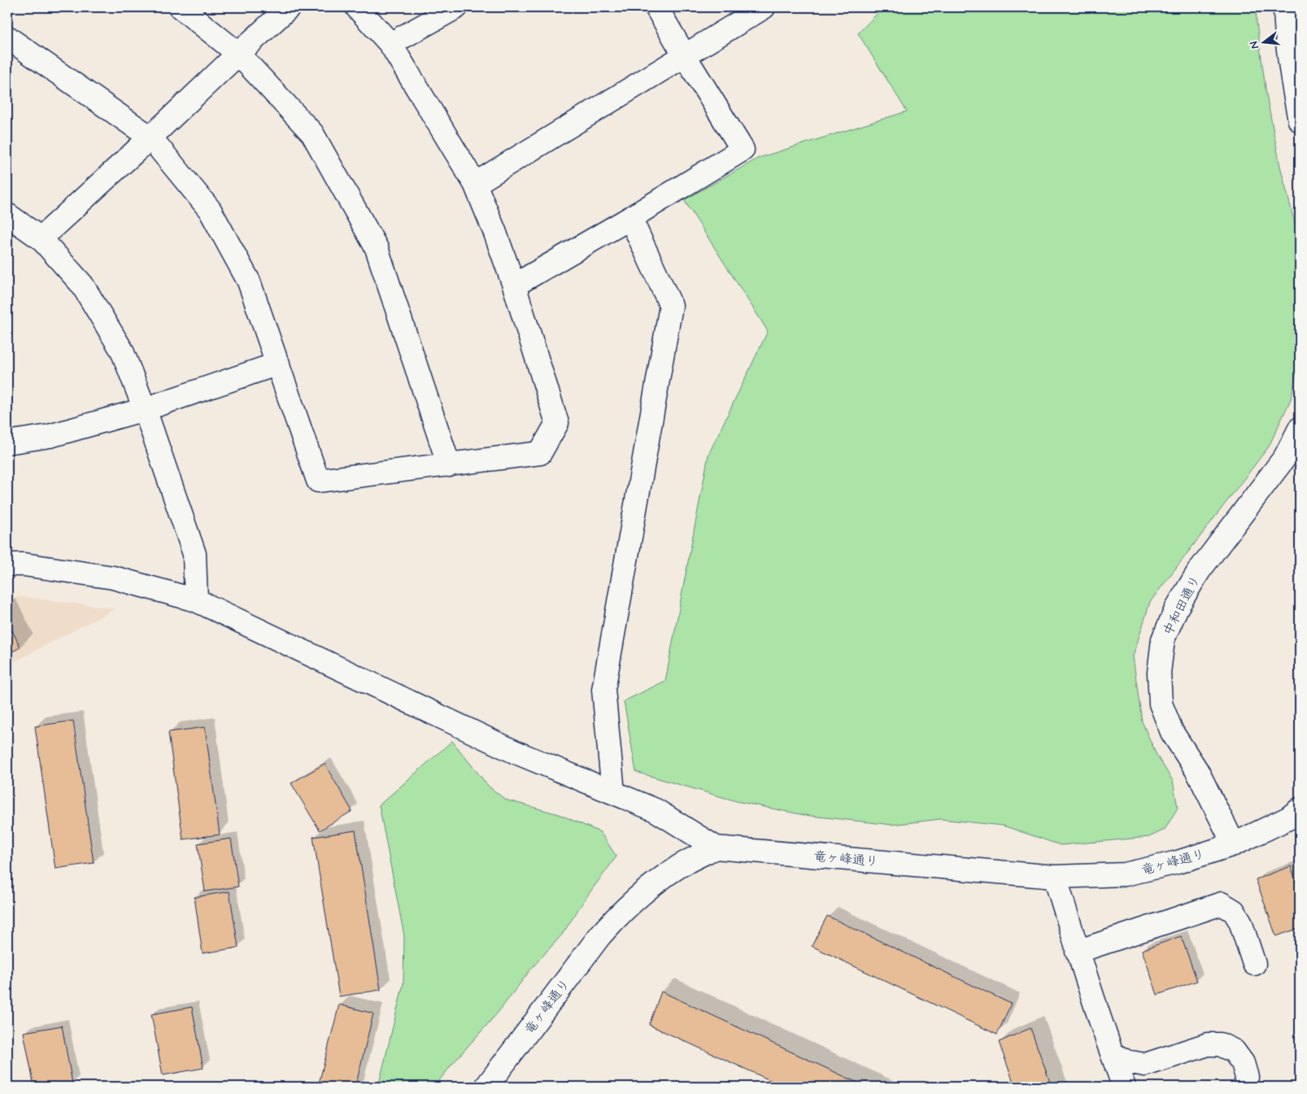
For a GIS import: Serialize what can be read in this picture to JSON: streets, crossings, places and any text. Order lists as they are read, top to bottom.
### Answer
{
  "streets": {
    "street": ["中和田通り", "竜ヶ峰通り"]
  },
  "crossings": [
    ["中和田通り", "竜ヶ峰通り"]
  ],
  "north": "left"
}
